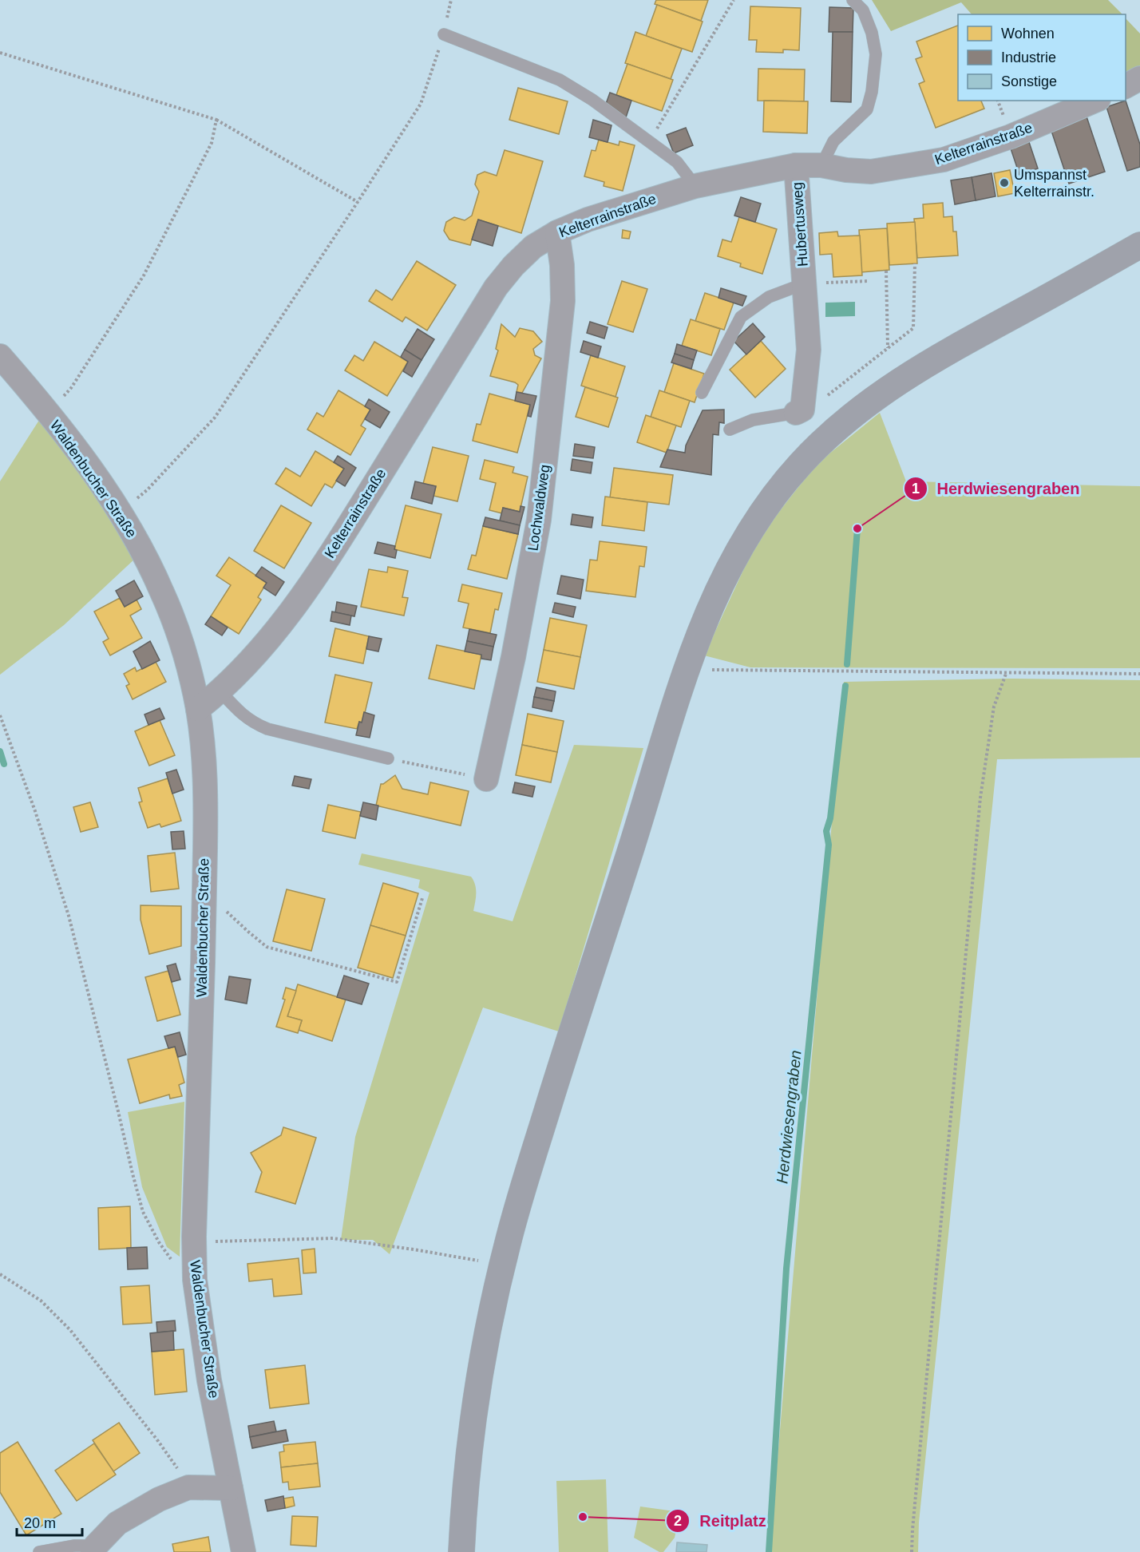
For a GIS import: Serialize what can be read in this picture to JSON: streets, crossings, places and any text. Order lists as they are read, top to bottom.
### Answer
{
  "streets": {
    "street": [
      "Kelterrainstraße",
      "Hubertusweg",
      "Waldenbucher Straße",
      "Lochwaldweg"
    ]
  },
  "crossings": [
    ["Kelterrainstraße", "Hubertusweg"],
    ["Kelterrainstraße", "Waldenbucher Straße"],
    ["Kelterrainstraße", "Lochwaldweg"]
  ],
  "water": ["Herdwiesengraben"],
  "places": ["Umspannst Kelterrainstr.", "Herdwiesengraben", "Reitplatz"],
  "legend": ["Wohnen", "Industrie", "Sonstige"],
  "scale_bar": "20 m"
}
